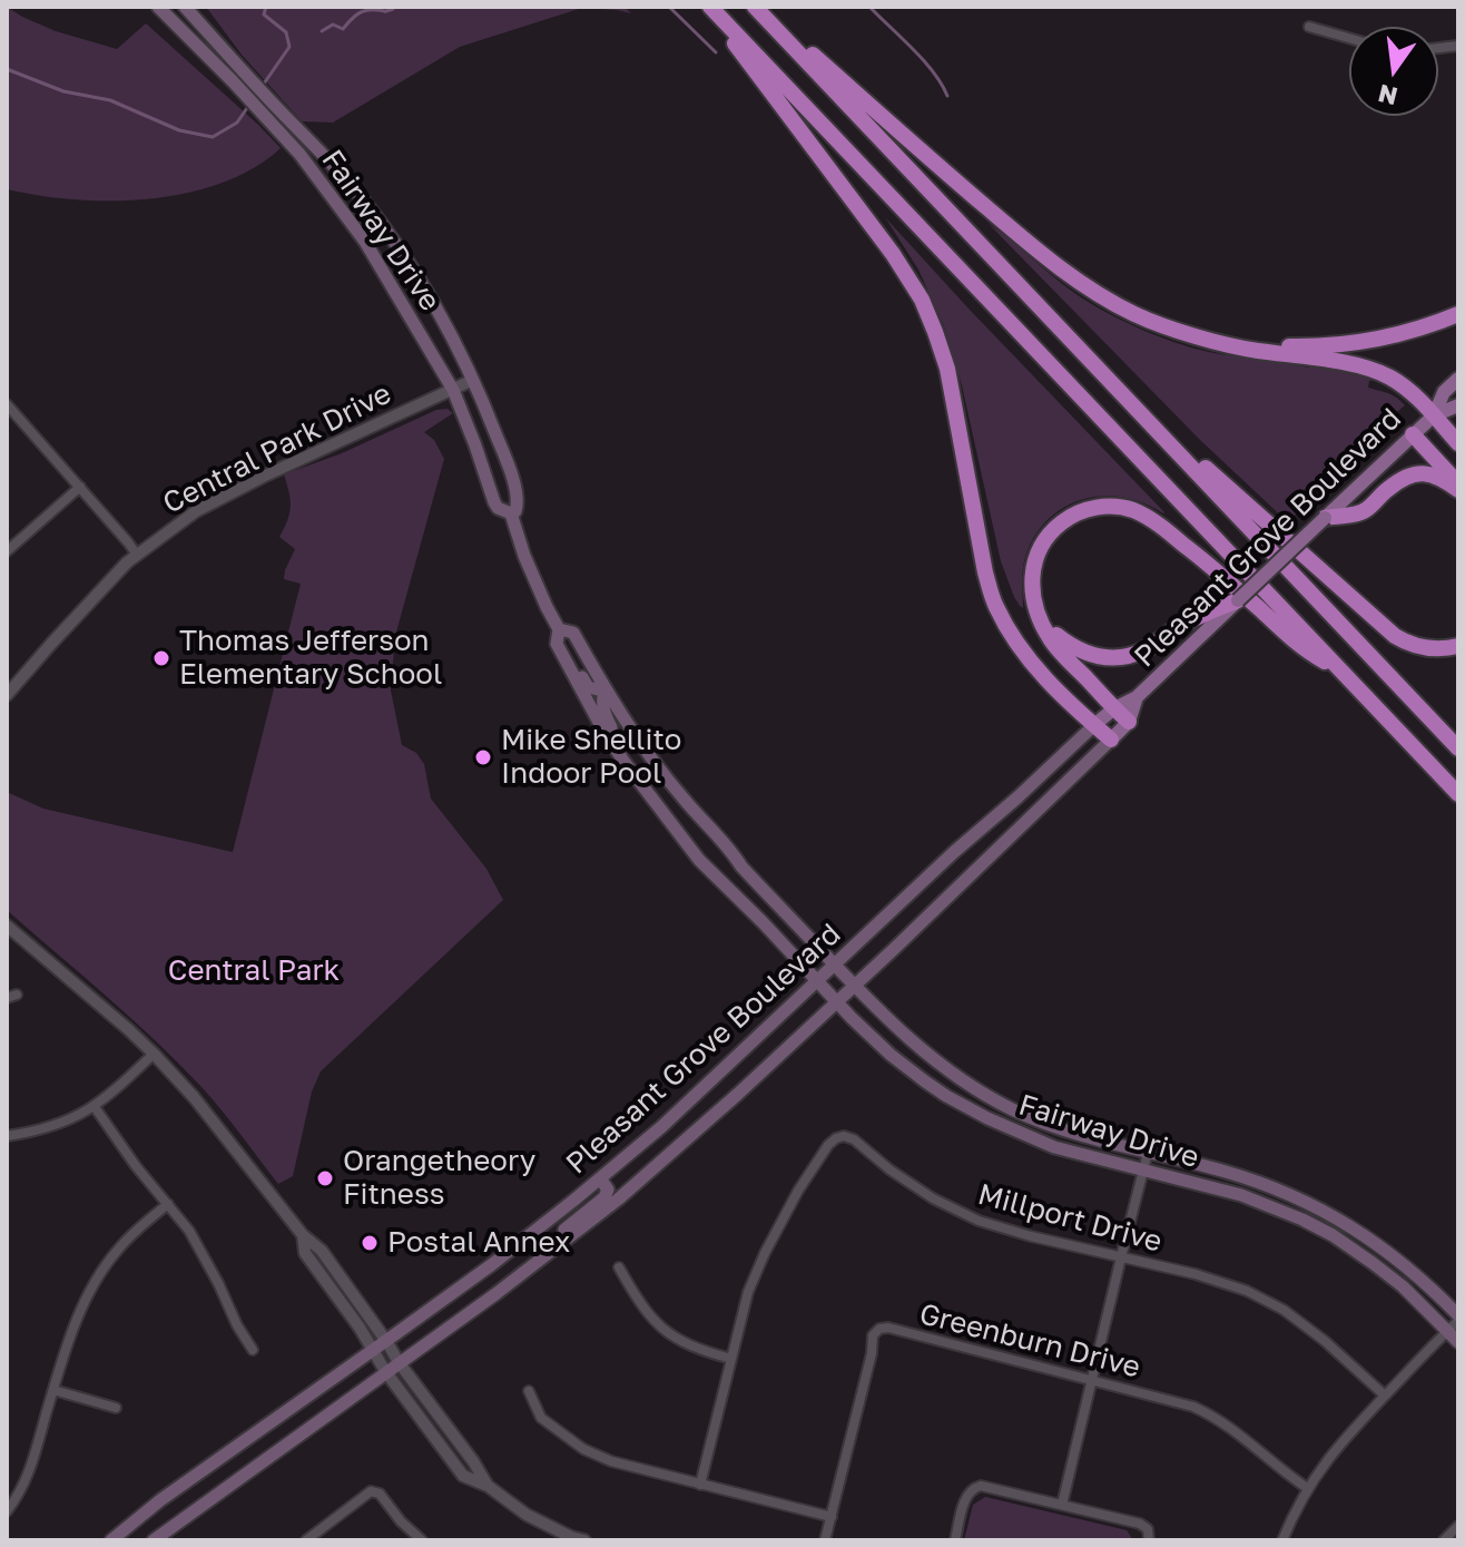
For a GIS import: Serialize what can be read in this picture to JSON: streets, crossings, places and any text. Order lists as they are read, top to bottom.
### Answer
{
  "streets": {
    "main road": ["Fairway Drive", "Pleasant Grove Boulevard"],
    "street": ["Central Park Drive", "Millport Drive", "Greenburn Drive"]
  },
  "crossings": [
    ["Fairway Drive", "Central Park Drive"],
    ["Fairway Drive", "Pleasant Grove Boulevard"]
  ],
  "parks": ["Central Park"],
  "places": [
    "Thomas Jefferson Elementary School",
    "Mike Shellito Indoor Pool",
    "Orangetheory Fitness",
    "Postal Annex"
  ],
  "north": "bottom"
}
